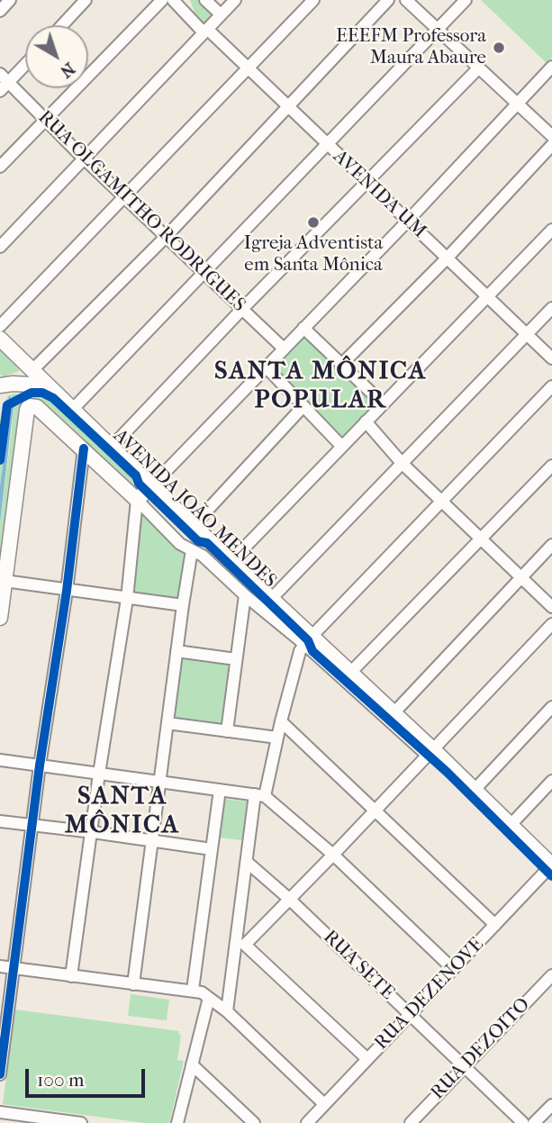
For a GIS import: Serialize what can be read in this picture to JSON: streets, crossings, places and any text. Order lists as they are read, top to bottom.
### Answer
{
  "streets": {
    "main road": ["AVENIDA JOÃO MENDES"],
    "street": [
      "AVENIDA UM",
      "RUA OLGAMITHO RODRIGUES",
      "RUA SETE",
      "RUA DEZENOVE",
      "RUA DEZOITO"
    ]
  },
  "crossings": [
    ["AVENIDA JOÃO MENDES", "RUA DEZENOVE"],
    ["RUA SETE", "RUA DEZENOVE"],
    ["RUA SETE", "RUA DEZOITO"]
  ],
  "districts": ["SANTA MÔNICA POPULAR", "SANTA MÔNICA"],
  "places": ["EEEFM Professora Maura Abaure", "Igreja Adventista em Santa Mônica"],
  "scale_bar": "100 m",
  "north": "bottom right"
}
